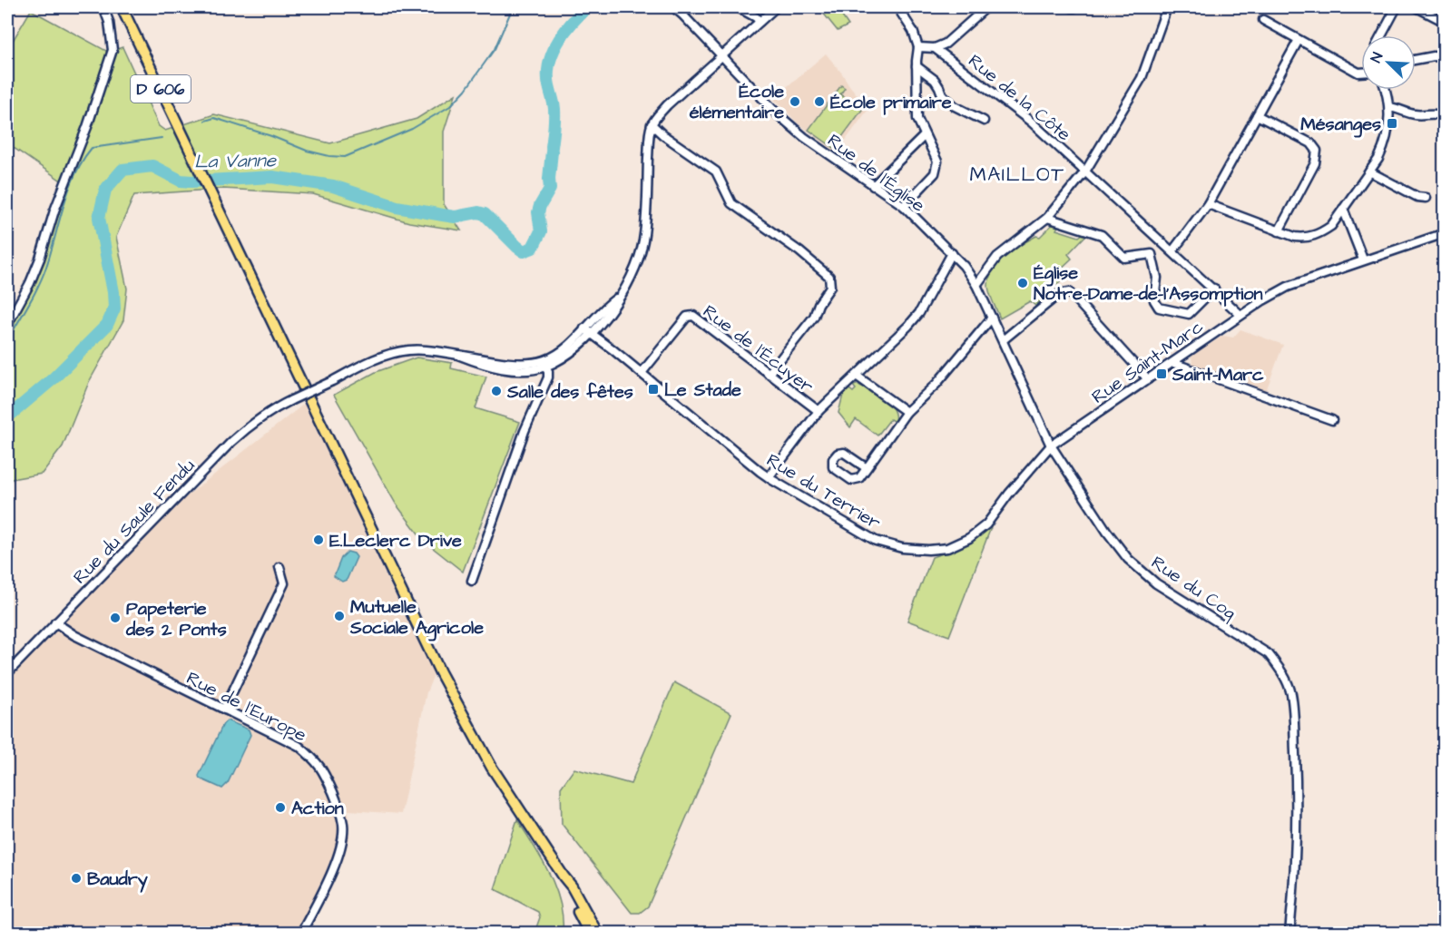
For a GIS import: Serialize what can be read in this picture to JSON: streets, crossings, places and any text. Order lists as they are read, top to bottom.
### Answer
{
  "streets": {
    "main road": ["D 606"],
    "street": [
      "Rue de la Côte",
      "Rue de l'Église",
      "Rue de l’Écuyer",
      "Rue Saint-Marc",
      "Rue du Terrier",
      "Rue du Saule Fendu",
      "Rue du Coq",
      "Rue de l'Europe"
    ]
  },
  "crossings": [
    ["Rue de la Côte", "Rue Saint-Marc"],
    ["Rue de l'Église", "Rue Saint-Marc"],
    ["Rue de l'Église", "Rue du Terrier"],
    ["Rue de l'Église", "Rue du Coq"],
    ["Rue de l’Écuyer", "Rue du Terrier"],
    ["Rue Saint-Marc", "Rue du Terrier"],
    ["Rue Saint-Marc", "Rue du Coq"],
    ["Rue du Terrier", "Rue du Coq"],
    ["Rue du Saule Fendu", "Rue de l'Europe"]
  ],
  "districts": ["MAILLOT"],
  "water": ["La Vanne"],
  "places": {
    "other": [
      "École élémentaire",
      "École primaire",
      "Église Notre-Dame-de-l'Assomption",
      "Salle des fêtes",
      "E.Leclerc Drive",
      "Mutuelle Sociale Agricole",
      "Papeterie des 2 Ponts",
      "Action",
      "Baudry"
    ],
    "transit": ["Mésanges", "Saint-Marc", "Le Stade"]
  },
  "north": "top left"
}
